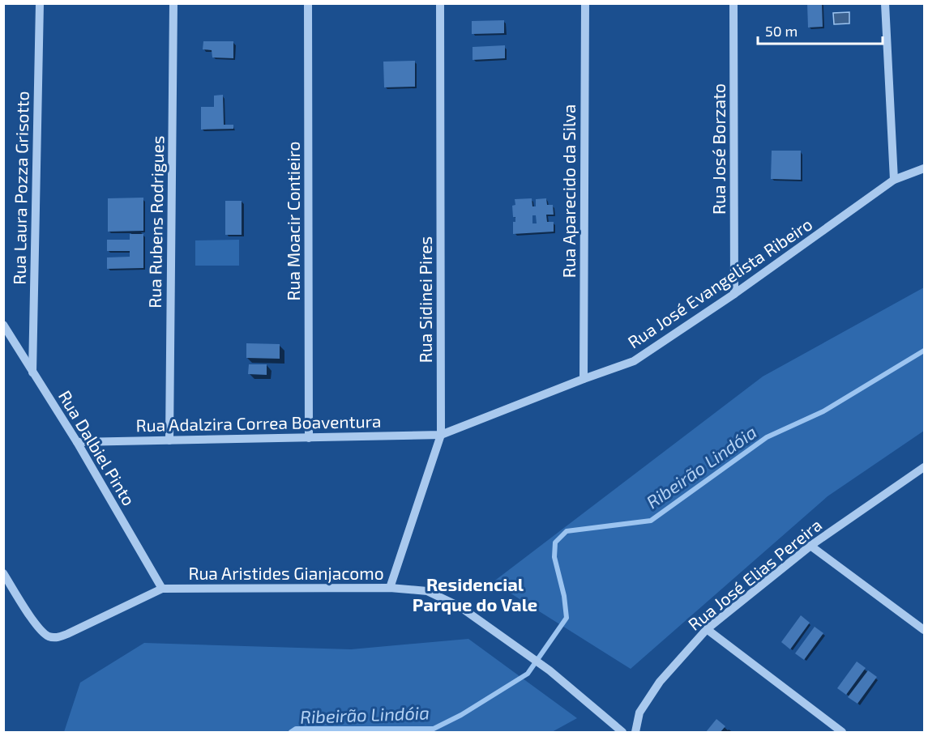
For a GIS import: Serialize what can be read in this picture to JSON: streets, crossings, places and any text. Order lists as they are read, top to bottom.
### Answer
{
  "streets": {
    "street": [
      "Rua José Borzato",
      "Rua Laura Pozza Grisotto",
      "Rua Aparecido da Silva",
      "Rua Moacir Contieiro",
      "Rua Rubens Rodrigues",
      "Rua José Evangelista Ribeiro",
      "Rua Sidinei Pires",
      "Rua Adalzira Correa Boaventura",
      "Rua Dalbiel Pinto",
      "Rua Aristides Gianjacomo",
      "Rua José Elias Pereira"
    ]
  },
  "crossings": [
    ["Rua José Borzato", "Rua José Evangelista Ribeiro"],
    ["Rua Laura Pozza Grisotto", "Rua Dalbiel Pinto"],
    ["Rua Aparecido da Silva", "Rua José Evangelista Ribeiro"],
    ["Rua Moacir Contieiro", "Rua Adalzira Correa Boaventura"],
    ["Rua Rubens Rodrigues", "Rua Adalzira Correa Boaventura"],
    ["Rua José Evangelista Ribeiro", "Rua Sidinei Pires"],
    ["Rua José Evangelista Ribeiro", "Rua Adalzira Correa Boaventura"],
    ["Rua Sidinei Pires", "Rua Adalzira Correa Boaventura"],
    ["Rua Sidinei Pires", "Rua Aristides Gianjacomo"],
    ["Rua Adalzira Correa Boaventura", "Rua Dalbiel Pinto"],
    ["Rua Dalbiel Pinto", "Rua Aristides Gianjacomo"]
  ],
  "districts": ["Residencial Parque do Vale"],
  "water": ["Ribeirão Lindóia"],
  "scale_bar": "50 m"
}
